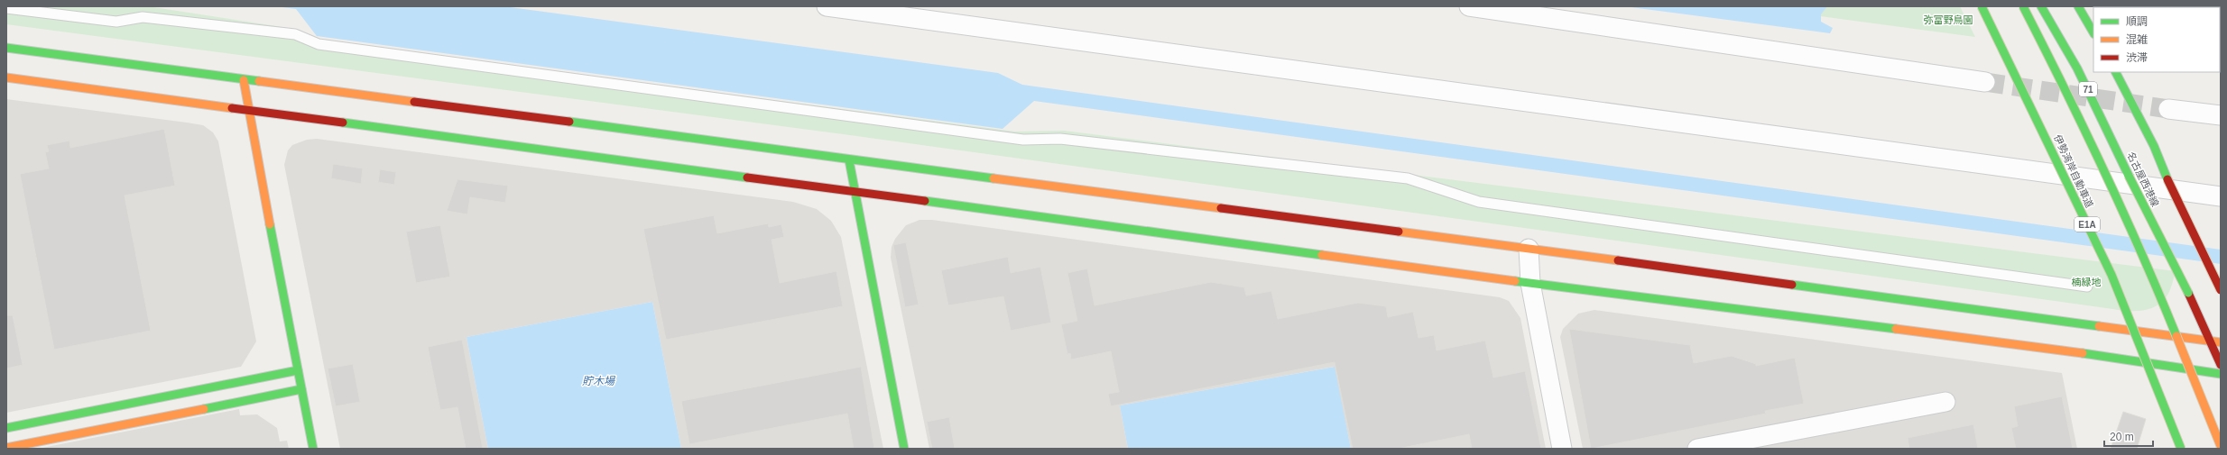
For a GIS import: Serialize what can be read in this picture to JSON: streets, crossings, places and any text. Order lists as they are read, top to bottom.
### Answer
{
  "streets": {
    "main road": [
      "71",
      "伊勢湾岸自動車道",
      "名古屋西港線",
      "E1A"
    ]
  },
  "water": ["貯木場"],
  "parks": ["弥富野鳥園", "楠緑地"],
  "legend": ["順調", "混雑", "渋滞"],
  "scale_bar": "20 m"
}
